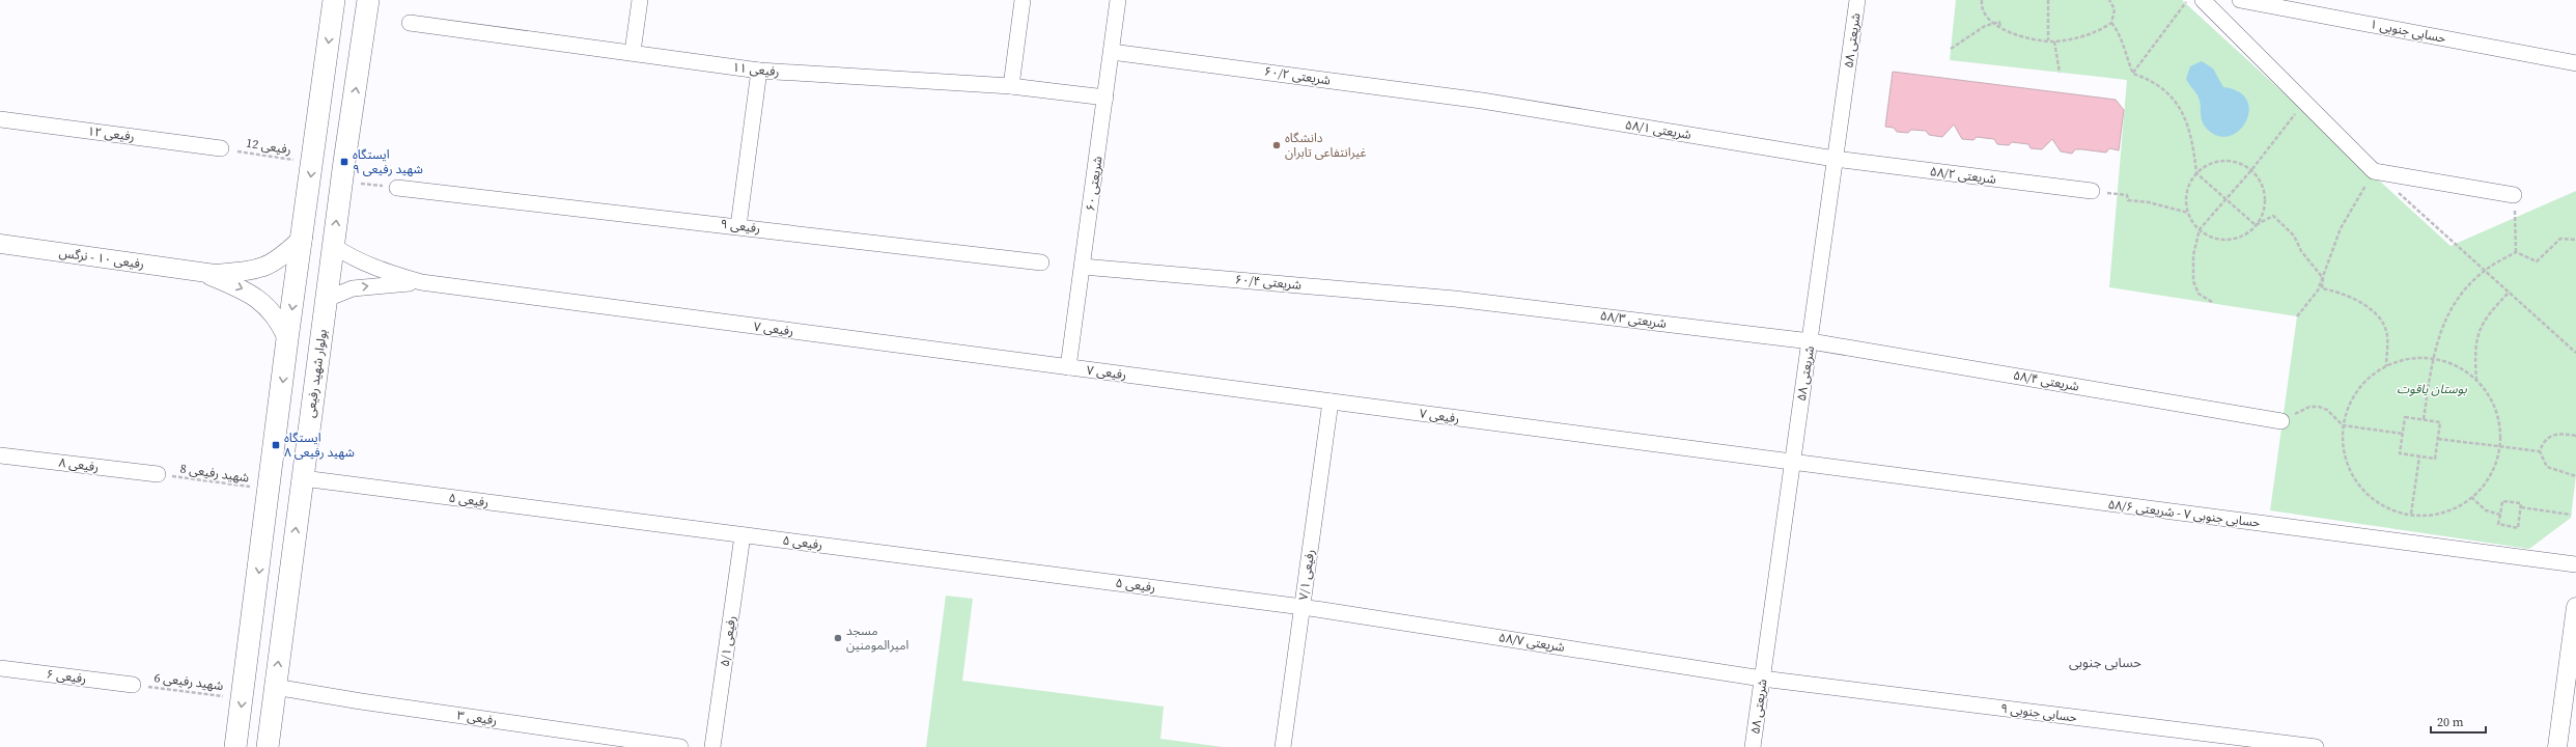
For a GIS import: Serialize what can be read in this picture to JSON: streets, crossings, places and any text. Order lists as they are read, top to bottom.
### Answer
{
  "streets": {
    "main road": ["بولوار شهید رفیعی"],
    "street": [
      "حسابی جنوبی ۱",
      "شریعتی ۵۸",
      "رفیعی ۱۱",
      "شریعتی ۶۰/۲",
      "شریعتی ۵۸/۱",
      "رفیعی ۱۲",
      "شریعتی ۵۸/۲",
      "شریعتی ۶۰",
      "رفیعی ۹",
      "رفیعی ۱۰ - نرگس",
      "شریعتی ۶۰/۴",
      "شریعتی ۵۸/۳",
      "رفیعی ۷",
      "شریعتی ۵۸/۴",
      "رفیعی ۸",
      "رفیعی ۵",
      "حسابی جنوبی ۷ - شریعتی ۵۸/۶",
      "رفیعی ۷/۱",
      "رفیعی ۵/۱",
      "شریعتی ۵۸/۷",
      "رفیعی ۶",
      "حسابی جنوبی ۹",
      "رفیعی ۳"
    ],
    "path": ["رفیعی 12", "شهید رفیعی 8", "شهید رفیعی 6"]
  },
  "crossings": [
    ["شریعتی ۵۸", "شریعتی ۵۸/۱"],
    ["شریعتی ۵۸", "شریعتی ۵۸/۲"],
    ["شریعتی ۵۸", "شریعتی ۵۸/۳"],
    ["شریعتی ۵۸", "رفیعی ۷"],
    ["شریعتی ۵۸", "شریعتی ۵۸/۴"],
    ["شریعتی ۵۸", "حسابی جنوبی ۷ - شریعتی ۵۸/۶"],
    ["شریعتی ۵۸", "شریعتی ۵۸/۷"],
    ["شریعتی ۵۸", "حسابی جنوبی ۹"],
    ["رفیعی ۱۱", "شریعتی ۶۰"],
    ["شریعتی ۶۰/۲", "شریعتی ۵۸/۱"],
    ["شریعتی ۶۰/۲", "شریعتی ۶۰"],
    ["شریعتی ۵۸/۱", "شریعتی ۵۸/۲"],
    ["رفیعی ۱۲", "رفیعی 12"],
    ["شریعتی ۶۰", "شریعتی ۶۰/۴"],
    ["شریعتی ۶۰", "رفیعی ۷"],
    ["شریعتی ۶۰/۴", "شریعتی ۵۸/۳"],
    ["شریعتی ۵۸/۳", "شریعتی ۵۸/۴"],
    ["رفیعی ۷", "حسابی جنوبی ۷ - شریعتی ۵۸/۶"],
    ["رفیعی ۷", "رفیعی ۷/۱"],
    ["بولوار شهید رفیعی", "رفیعی ۵"],
    ["بولوار شهید رفیعی", "رفیعی ۳"],
    ["رفیعی ۸", "شهید رفیعی 8"],
    ["رفیعی ۵", "رفیعی ۷/۱"],
    ["رفیعی ۵", "رفیعی ۵/۱"],
    ["رفیعی ۵", "شریعتی ۵۸/۷"],
    ["رفیعی ۷/۱", "شریعتی ۵۸/۷"],
    ["شریعتی ۵۸/۷", "حسابی جنوبی ۹"],
    ["رفیعی ۶", "شهید رفیعی 6"]
  ],
  "districts": ["حسابی جنوبی"],
  "parks": ["بوستان یاقوت"],
  "places": {
    "other": ["دانشگاه غیرانتفاعی تابران", "مسجد امیرالمومنین"],
    "transit": ["ایستگاه شهید رفیعی ۹", "ایستگاه شهید رفیعی ۸"]
  },
  "scale_bar": "20 m"
}
